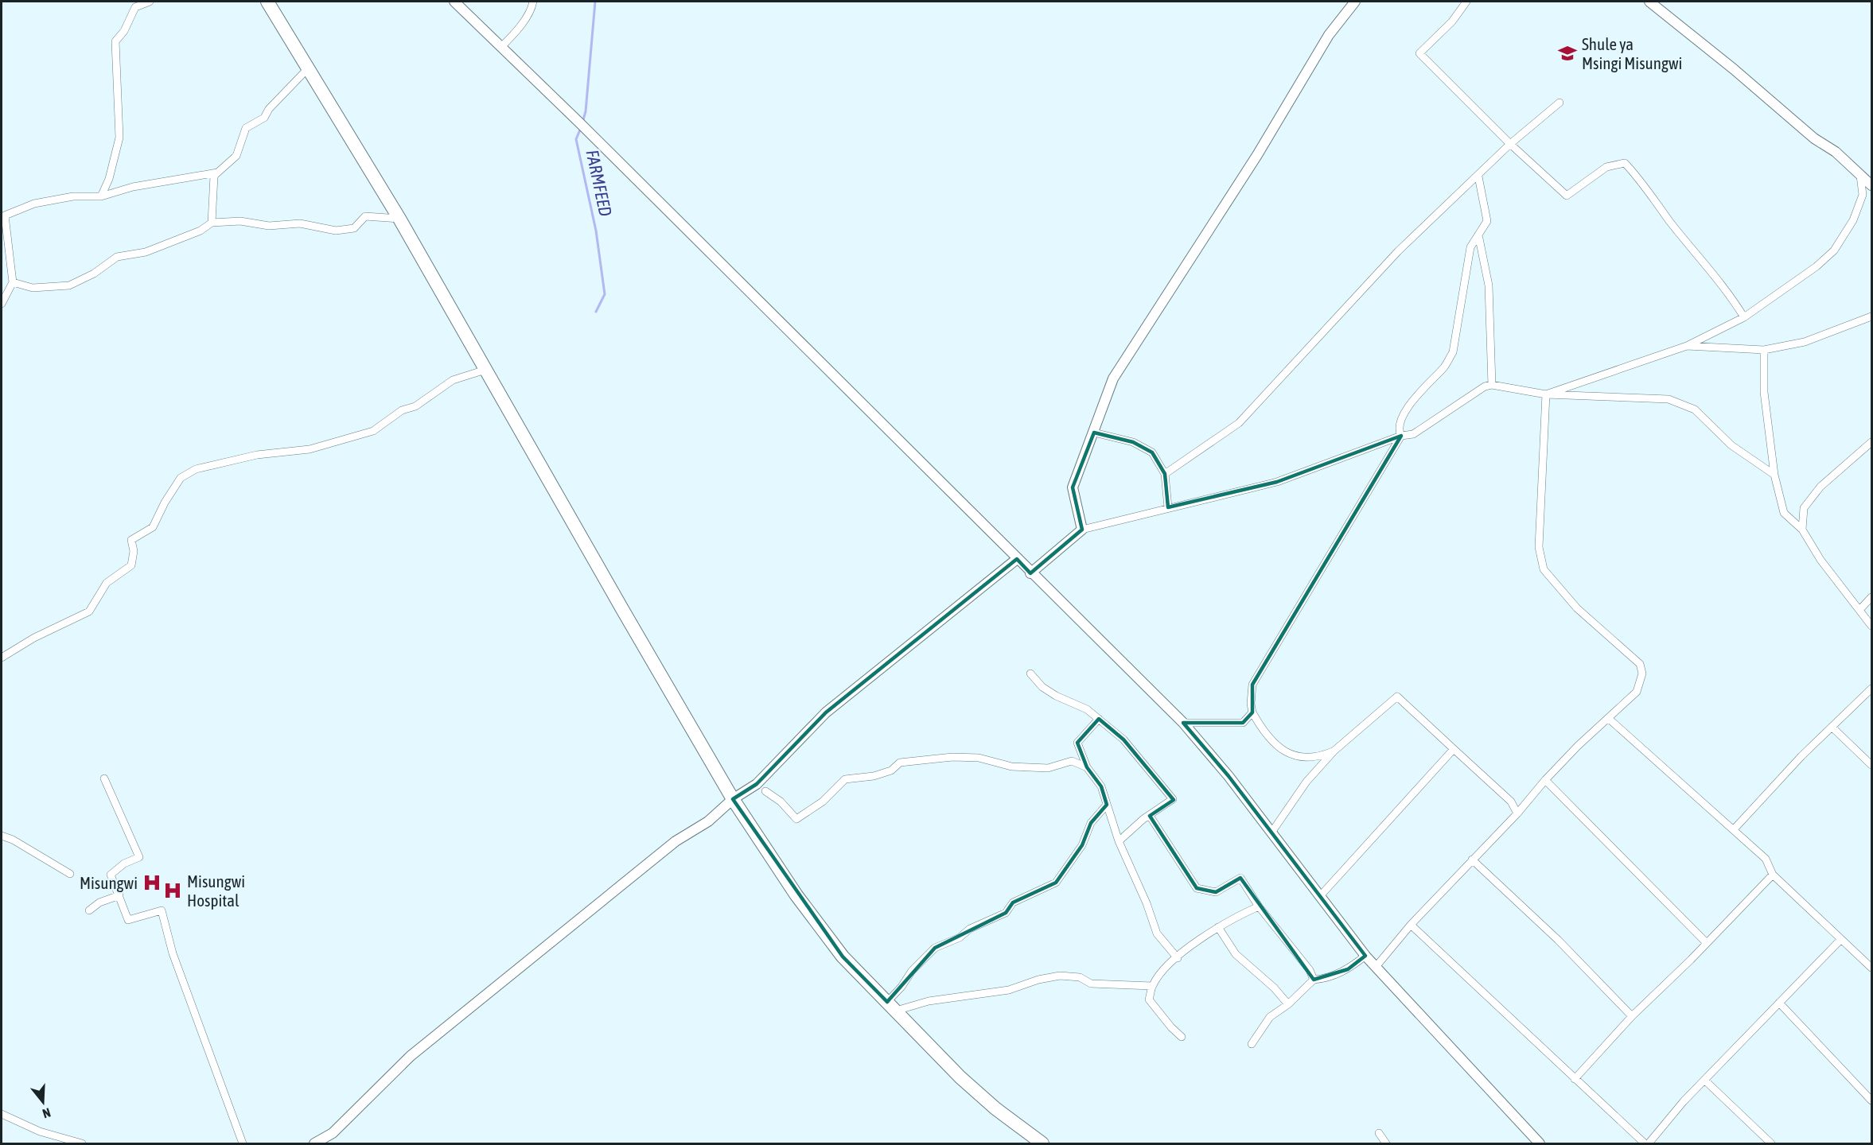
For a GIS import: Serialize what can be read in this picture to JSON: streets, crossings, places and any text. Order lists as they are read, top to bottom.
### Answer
{
  "water": ["FARMFEED"],
  "places": {
    "school or university": ["Shule ya Msingi Misungwi"],
    "hospital": ["Misungwi", "Misungwi Hospital"]
  },
  "north": "bottom"
}
